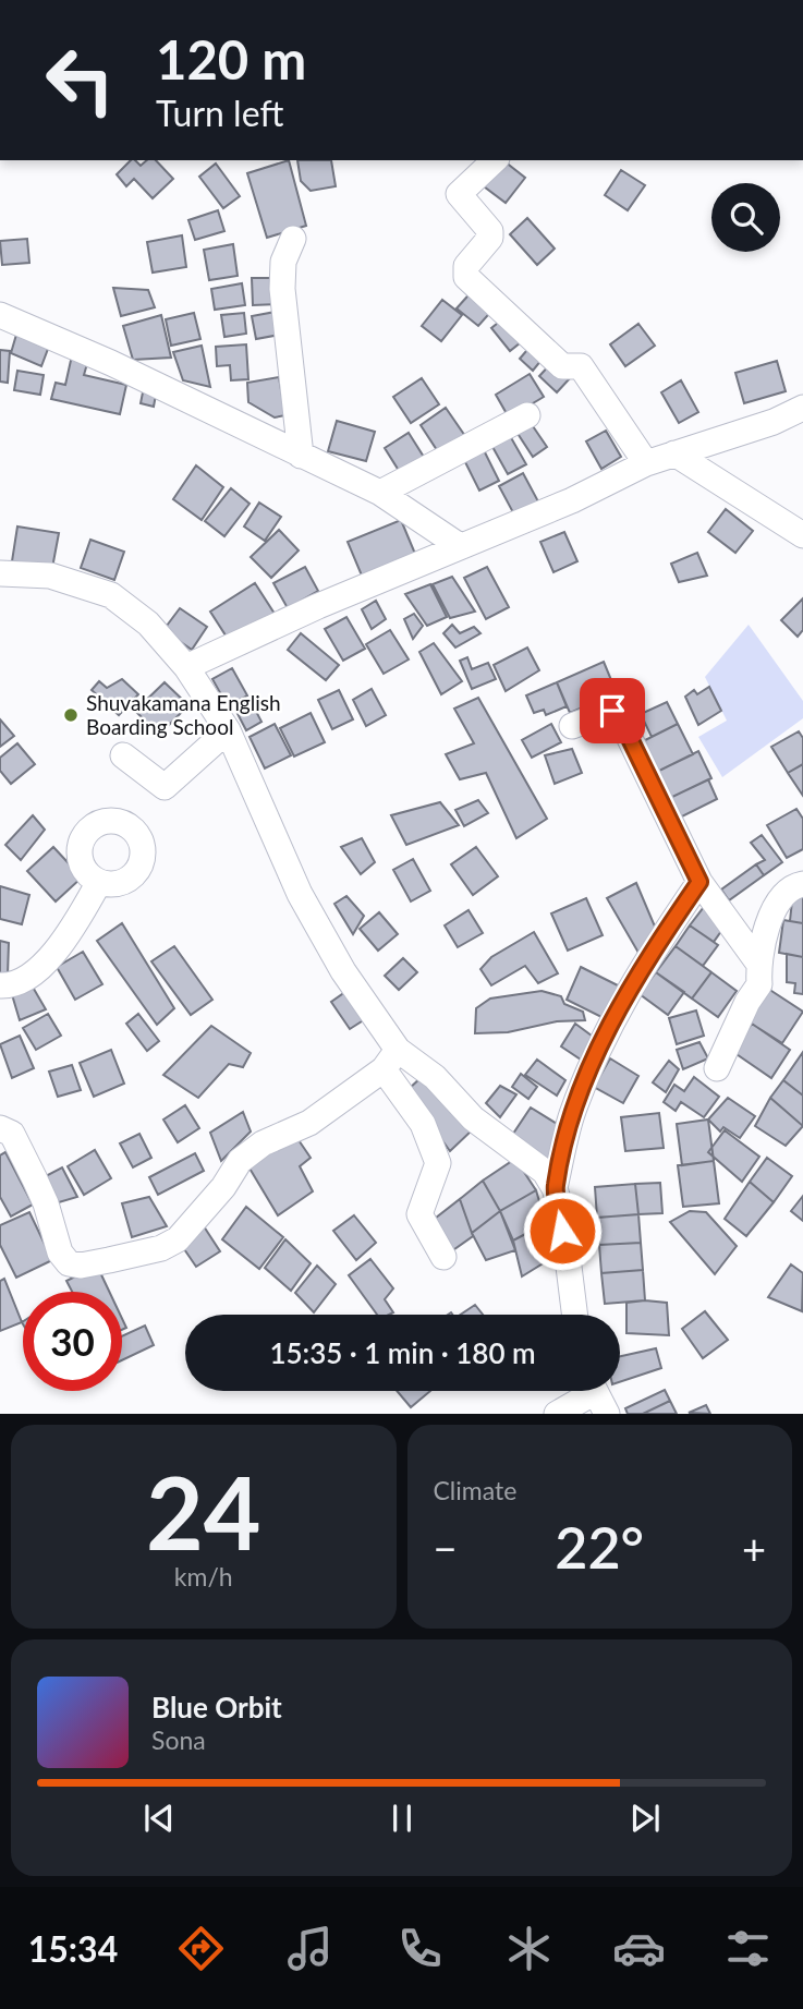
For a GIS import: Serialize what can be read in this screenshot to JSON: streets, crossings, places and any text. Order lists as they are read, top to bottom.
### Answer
{
  "places": ["Shuvakamana English Boarding School"],
  "page": {
    "turn": ["120 m", "Turn left"],
    "limit": "30",
    "trip": "15:35 · 1 min · 180 m",
    "tile": [
      ["24", "km/h"],
      "Climate"
    ],
    "heat": ["−", "22°", "+"],
    "song": ["Blue Orbit", "Sona"],
    "tabs": "15:34"
  }
}
